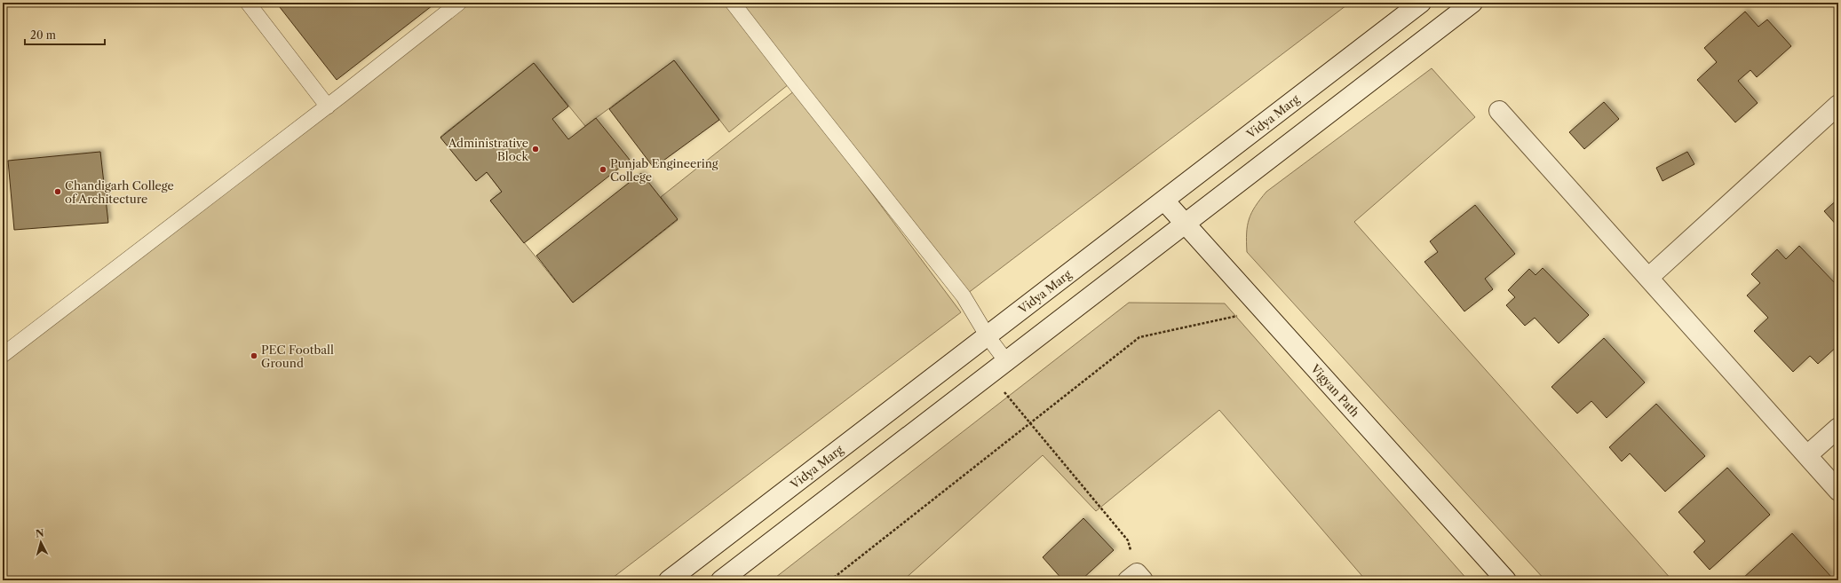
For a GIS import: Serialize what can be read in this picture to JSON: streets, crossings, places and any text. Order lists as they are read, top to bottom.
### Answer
{
  "streets": {
    "main road": ["Vidya Marg", "Vigyan Path"]
  },
  "crossings": [
    ["Vidya Marg", "Vigyan Path"]
  ],
  "places": [
    "Administrative Block",
    "Punjab Engineering College",
    "Chandigarh College of Architecture",
    "PEC Football Ground"
  ],
  "scale_bar": "20 m",
  "north": "top"
}
